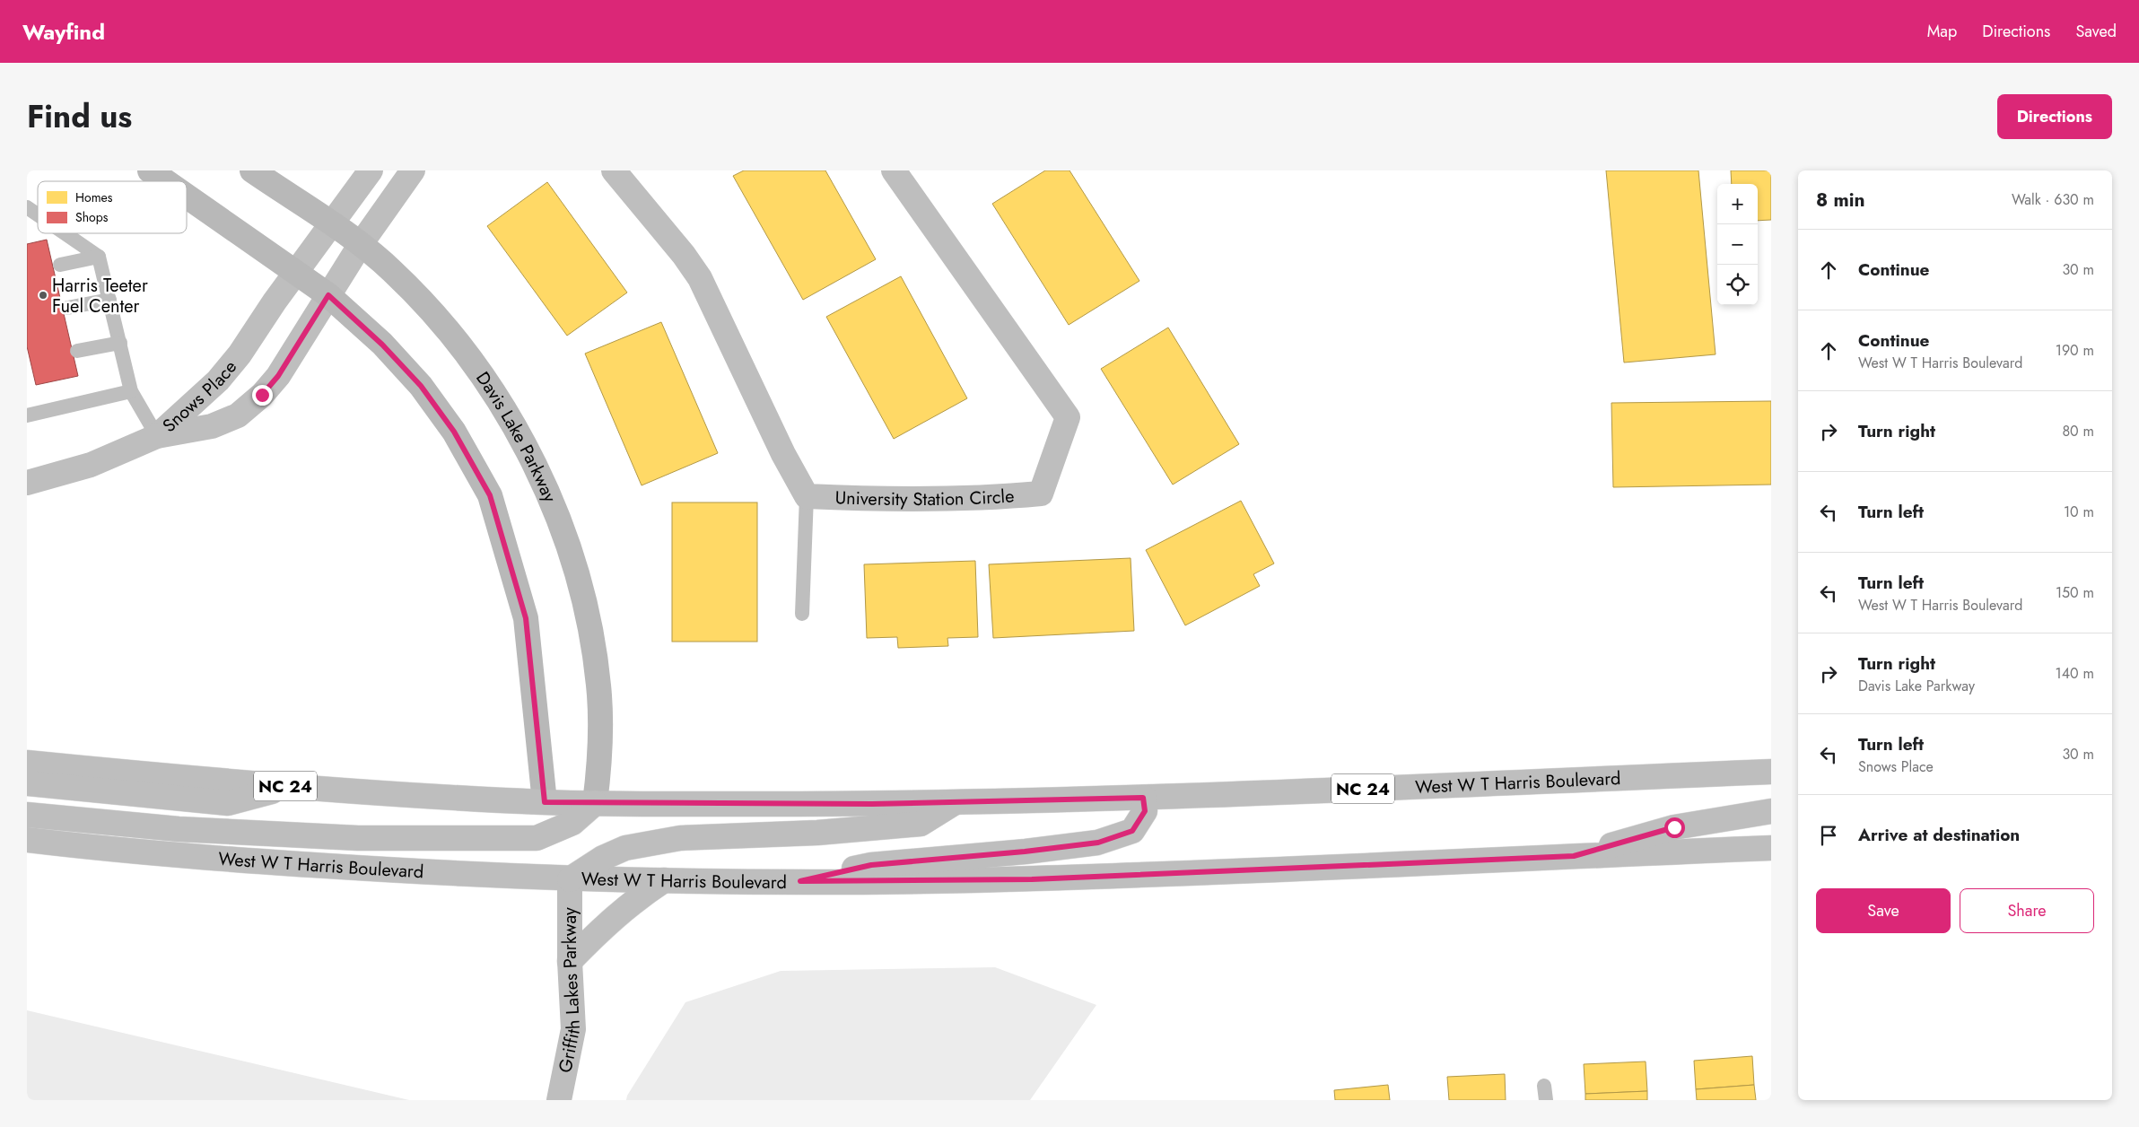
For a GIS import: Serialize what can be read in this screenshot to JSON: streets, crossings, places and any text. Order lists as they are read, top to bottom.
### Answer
{
  "streets": {
    "main road": [
      "Snows Place",
      "University Station Circle",
      "West W T Harris Boulevard",
      "NC 24",
      "Griffith Lakes Parkway"
    ],
    "street": ["Davis Lake Parkway"]
  },
  "crossings": [
    ["Snows Place", "Davis Lake Parkway"],
    ["Davis Lake Parkway", "West W T Harris Boulevard"],
    ["West W T Harris Boulevard", "Griffith Lakes Parkway"]
  ],
  "places": ["Harris Teeter Fuel Center"],
  "legend": ["Homes", "Shops"],
  "page": {
    "header": "Wayfind",
    "nav": ["Map", "Directions", "Saved"],
    "title": "Find us",
    "buttons": [
      "Directions",
      ["Save", "Share"]
    ],
    "heading": ["8 min", "Walk · 630 m"],
    "map_buttons": ["+", "−"],
    "list": [
      ["Continue", "30 m"],
      ["Continue", "West W T Harris Boulevard", "190 m"],
      ["Turn right", "80 m"],
      ["Turn left", "10 m"],
      ["Turn left", "West W T Harris Boulevard", "150 m"],
      ["Turn right", "Davis Lake Parkway", "140 m"],
      ["Turn left", "Snows Place", "30 m"],
      "Arrive at destination"
    ]
  }
}
